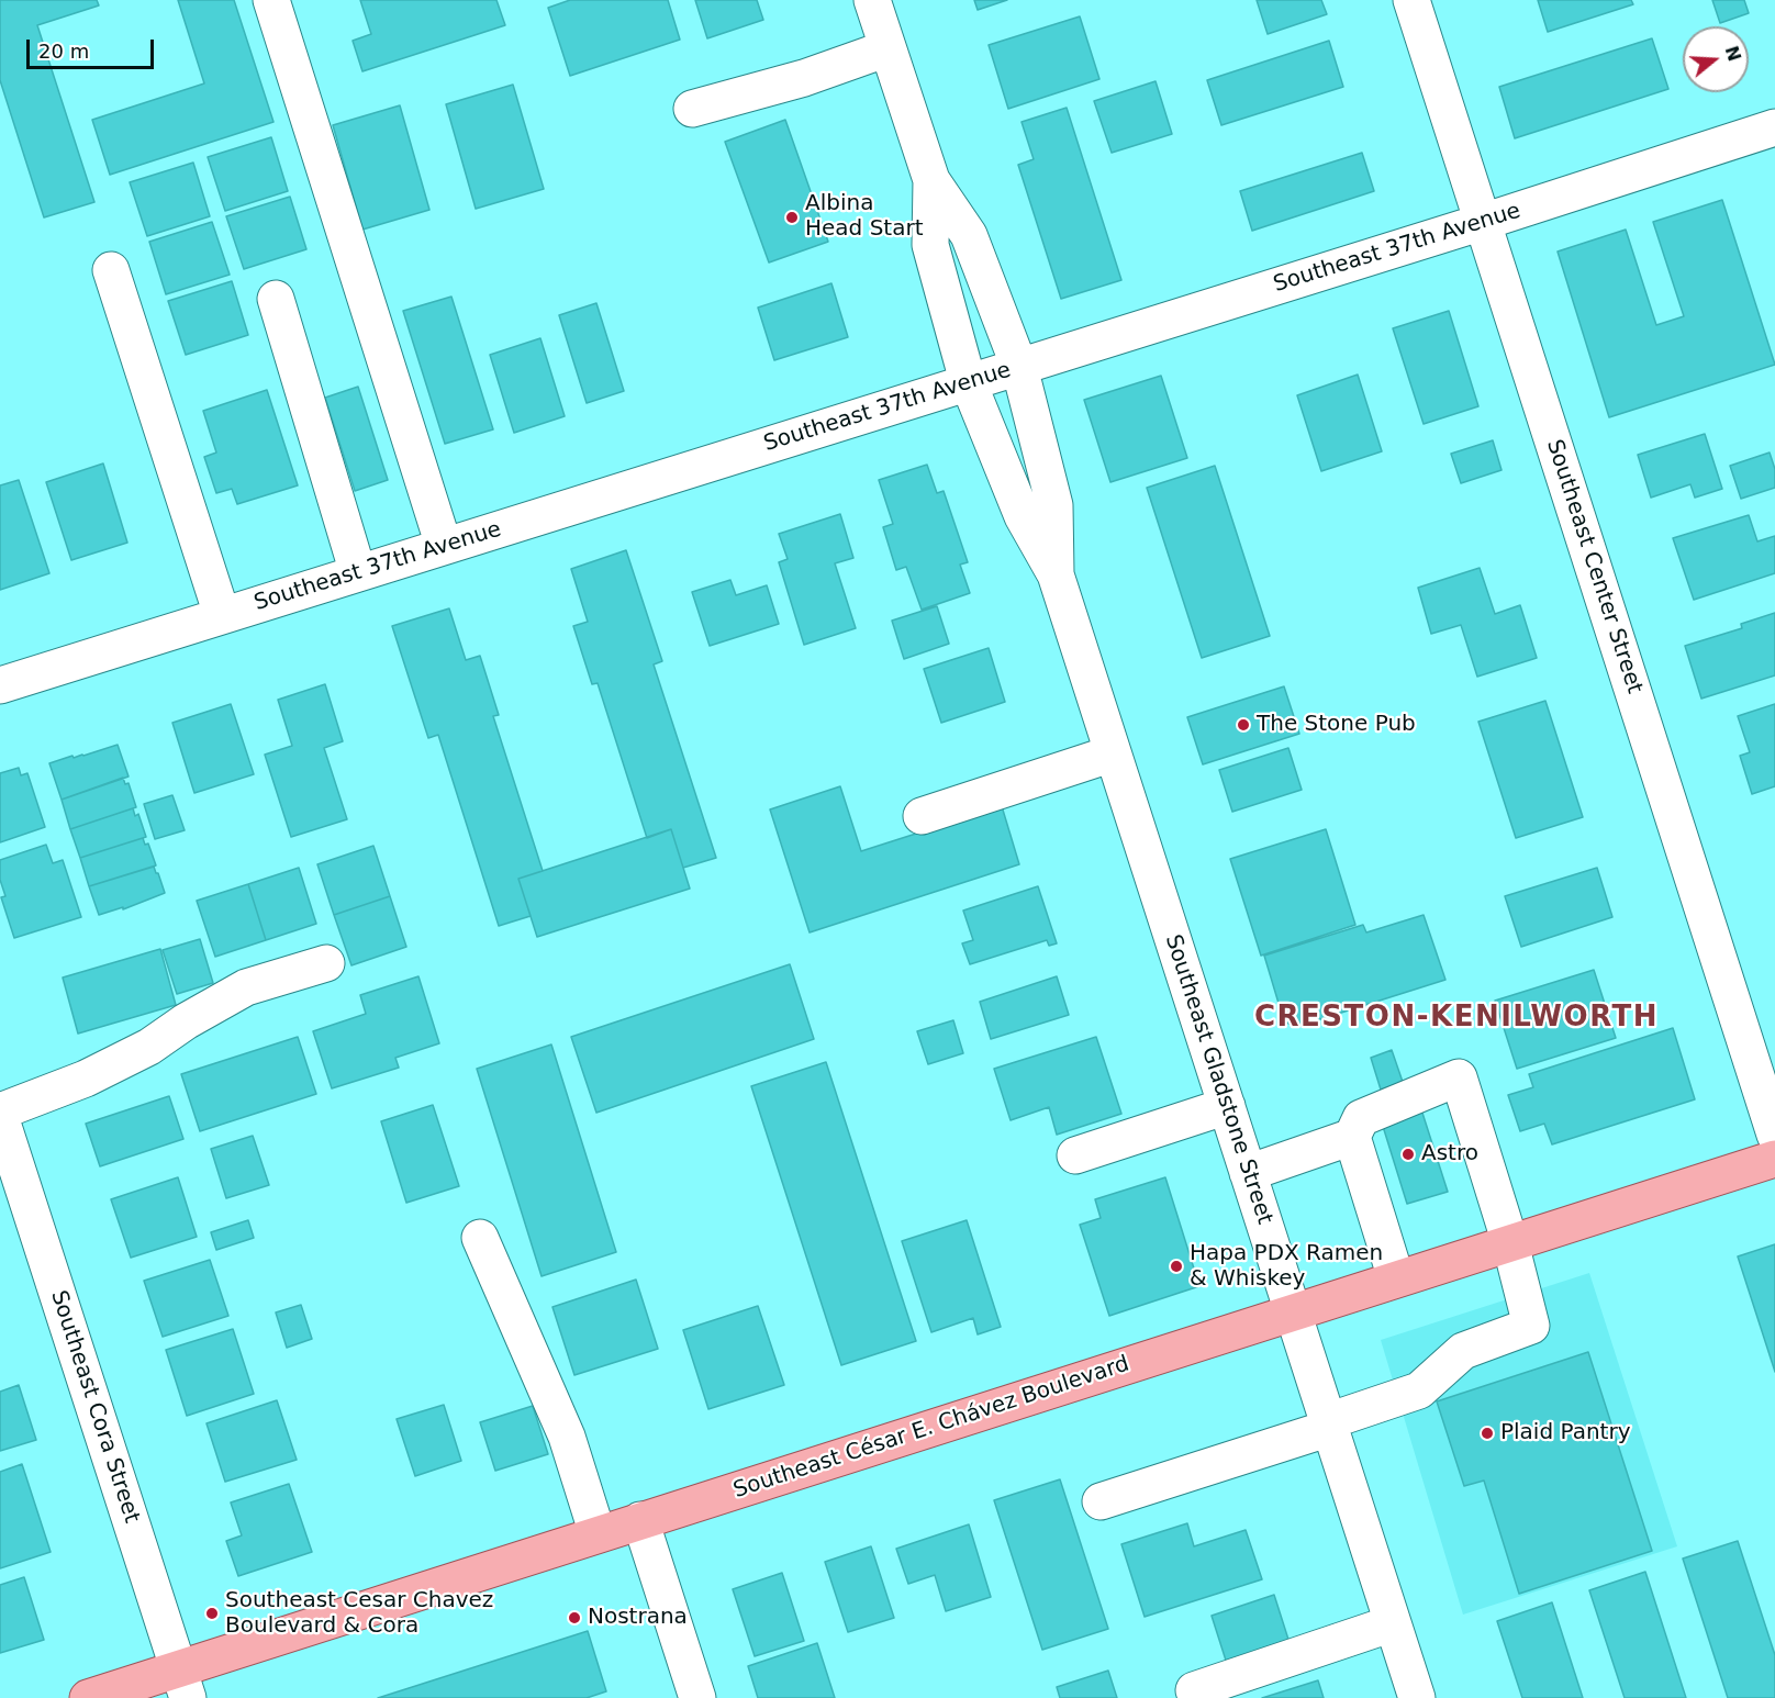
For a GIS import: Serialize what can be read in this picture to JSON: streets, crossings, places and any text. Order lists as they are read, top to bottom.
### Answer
{
  "streets": {
    "main road": ["Southeast César E. Chávez Boulevard"],
    "street": [
      "Southeast 37th Avenue",
      "Southeast Center Street",
      "Southeast Gladstone Street",
      "Southeast Cora Street"
    ]
  },
  "crossings": [
    ["Southeast 37th Avenue", "Southeast Center Street"],
    ["Southeast 37th Avenue", "Southeast Gladstone Street"],
    ["Southeast Gladstone Street", "Southeast César E. Chávez Boulevard"],
    ["Southeast Cora Street", "Southeast César E. Chávez Boulevard"]
  ],
  "districts": ["CRESTON-KENILWORTH"],
  "places": [
    "Albina Head Start",
    "The Stone Pub",
    "Astro",
    "Hapa PDX Ramen & Whiskey",
    "Plaid Pantry",
    "Southeast Cesar Chavez Boulevard & Cora",
    "Nostrana"
  ],
  "scale_bar": "20 m",
  "north": "right"
}
